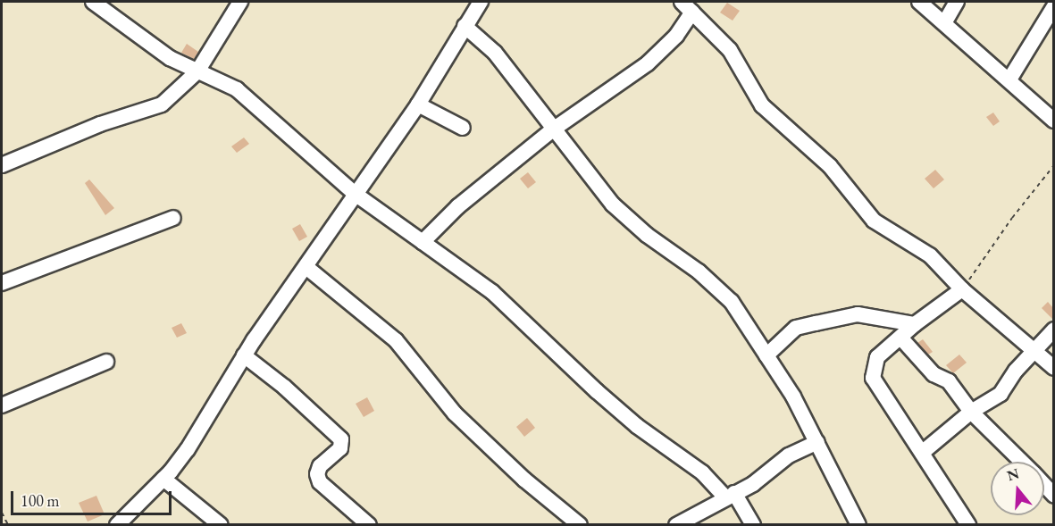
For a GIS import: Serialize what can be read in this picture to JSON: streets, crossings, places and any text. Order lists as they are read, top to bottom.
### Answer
{
  "scale_bar": "100 m",
  "north": "top"
}
